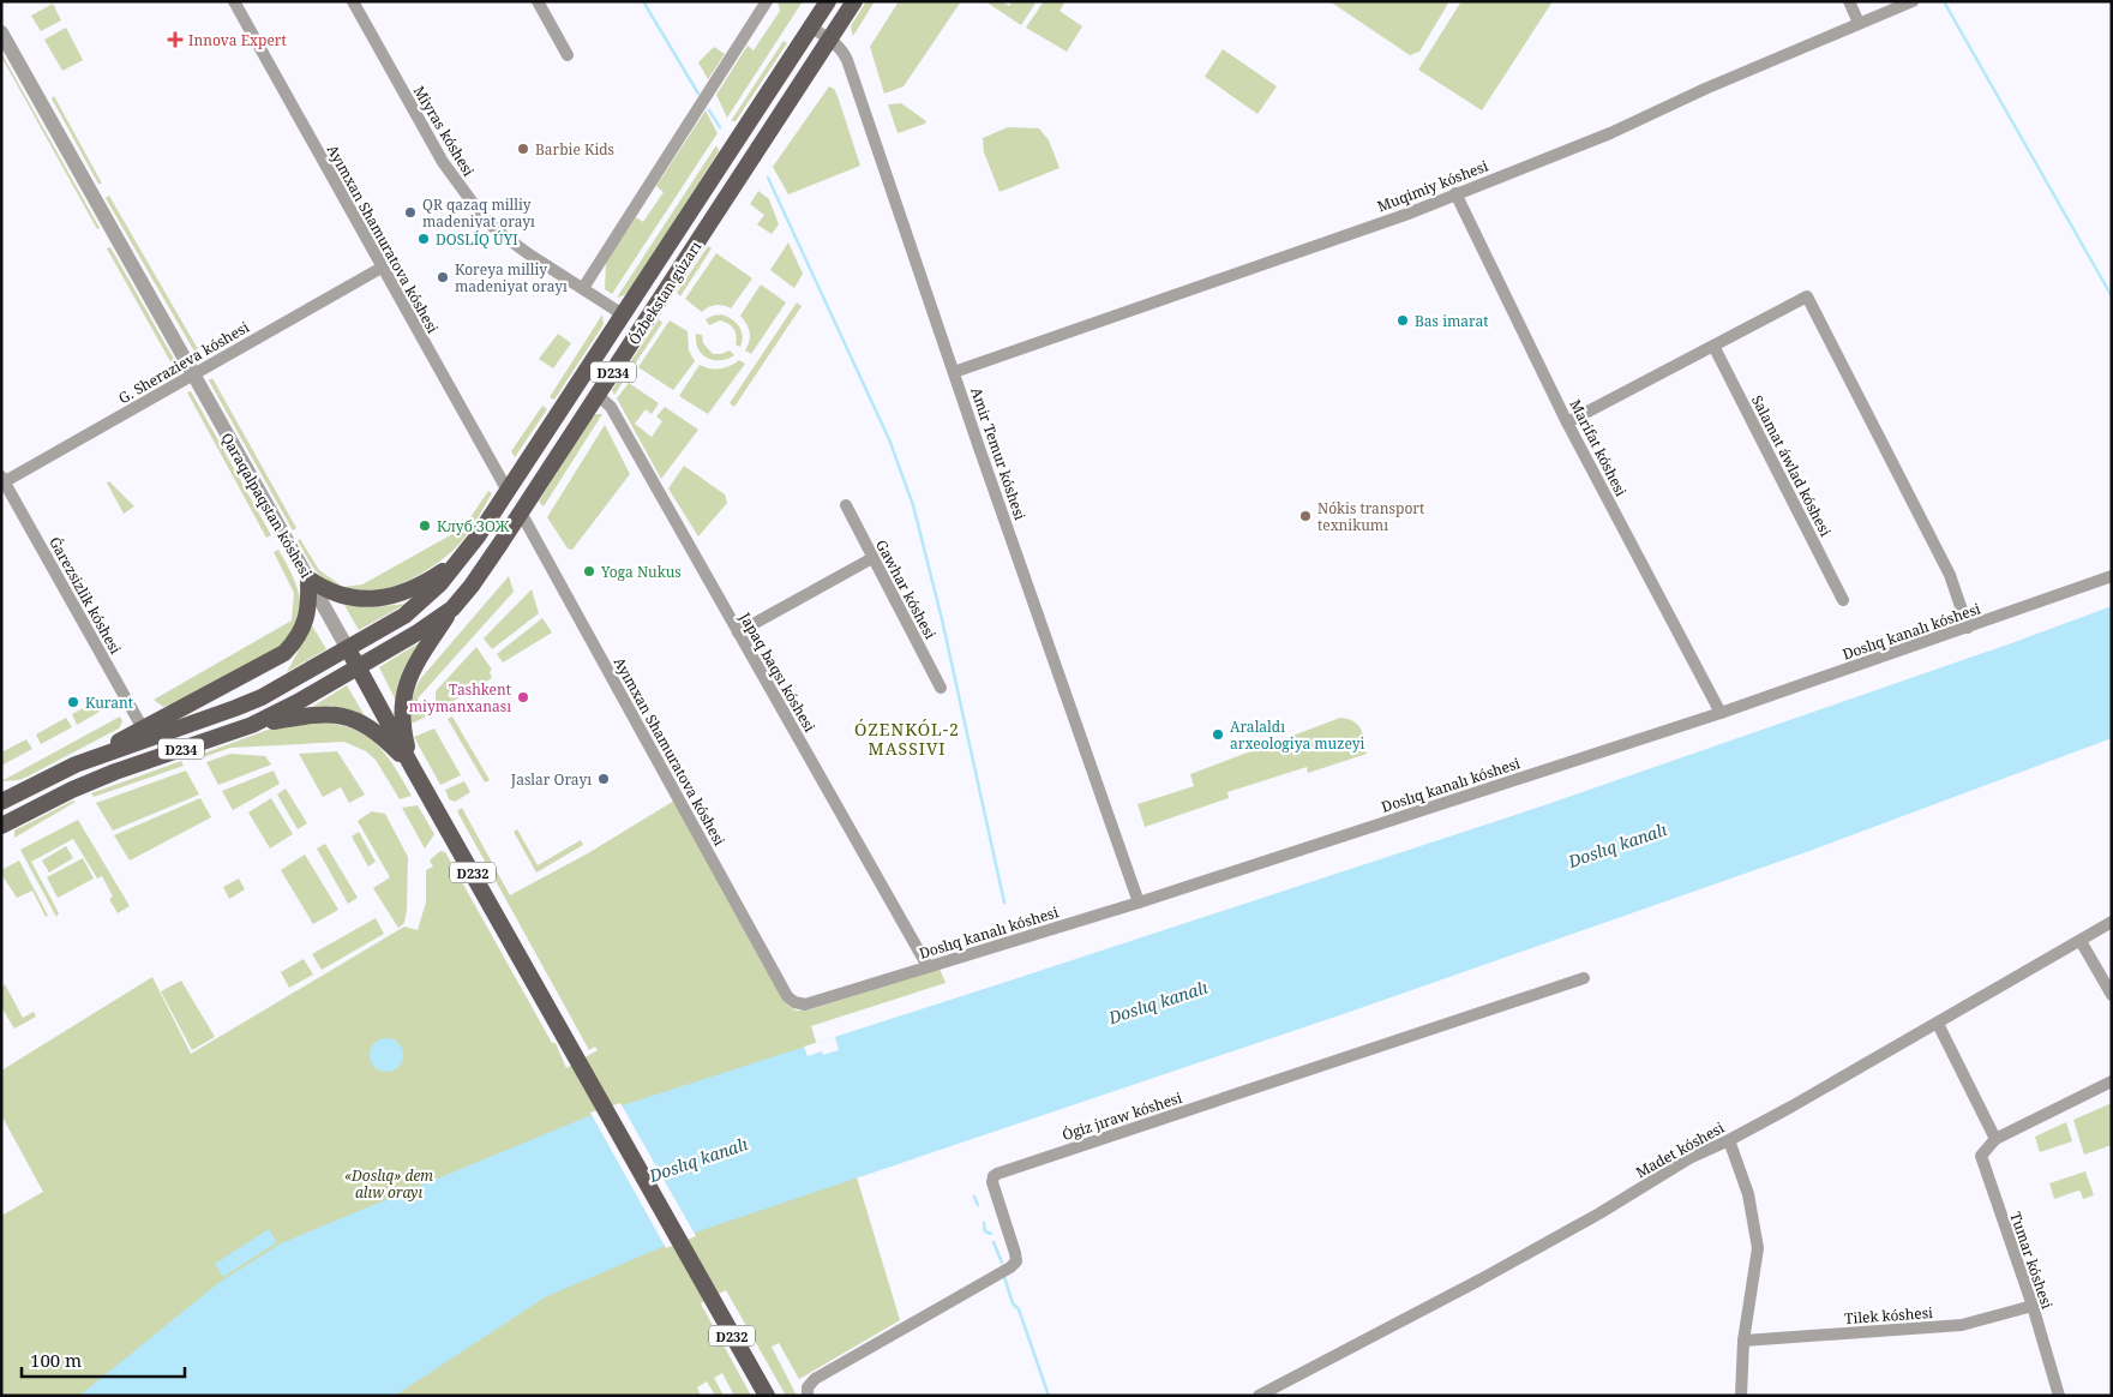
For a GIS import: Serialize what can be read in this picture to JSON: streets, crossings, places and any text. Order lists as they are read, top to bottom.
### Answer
{
  "streets": {
    "main road": [
      "Ózbekstan gúzarı",
      "D234",
      "Qaraqalpaqstan kóshesi",
      "D232"
    ],
    "street": [
      "Miyras kóshesi",
      "Muqimiy kóshesi",
      "Ayımxan Shamuratova kóshesi",
      "G. Sherazieva kóshesi",
      "Marifat kóshesi",
      "Amir Temur kóshesi",
      "Salamat áwlad kóshesi",
      "Gawhar kóshesi",
      "Ǵarezsizlik kóshesi",
      "Doslıq kanalı kóshesi",
      "Japaq baqsı kóshesi",
      "Ógiz jıraw kóshesi",
      "Madet kóshesi",
      "Tumar kóshesi",
      "Tilek kóshesi"
    ]
  },
  "crossings": [
    ["Miyras kóshesi", "Ózbekstan gúzarı"],
    ["Muqimiy kóshesi", "Marifat kóshesi"],
    ["Muqimiy kóshesi", "Amir Temur kóshesi"],
    ["Ayımxan Shamuratova kóshesi", "Ózbekstan gúzarı"],
    ["Ayımxan Shamuratova kóshesi", "G. Sherazieva kóshesi"],
    ["Ayımxan Shamuratova kóshesi", "Doslıq kanalı kóshesi"],
    ["Ózbekstan gúzarı", "D234"],
    ["Ózbekstan gúzarı", "Amir Temur kóshesi"],
    ["Ózbekstan gúzarı", "Qaraqalpaqstan kóshesi"],
    ["Ózbekstan gúzarı", "Japaq baqsı kóshesi"],
    ["G. Sherazieva kóshesi", "Qaraqalpaqstan kóshesi"],
    ["G. Sherazieva kóshesi", "Ǵarezsizlik kóshesi"],
    ["D234", "Qaraqalpaqstan kóshesi"],
    ["Marifat kóshesi", "Doslıq kanalı kóshesi"],
    ["Amir Temur kóshesi", "Doslıq kanalı kóshesi"],
    ["Doslıq kanalı kóshesi", "Japaq baqsı kóshesi"],
    ["Tumar kóshesi", "Tilek kóshesi"]
  ],
  "districts": ["ÓZENKÓL-2 MASSIVI"],
  "water": ["Doslıq kanalı"],
  "parks": ["«Doslıq» dem alıw orayı"],
  "places": {
    "health": ["Innova Expert"],
    "other": [
      "Barbie Kids",
      "QR qazaq milliy madeniyat orayı",
      "DOSLÍQ ÚYI",
      "Koreya milliy madeniyat orayı",
      "Bas imarat",
      "Nókis transport texnikumı",
      "Клуб ЗОЖ",
      "Yoga Nukus",
      "Tashkent miymanxanası",
      "Kurant",
      "Aralaldı arxeologiya muzeyi",
      "Jaslar Orayı"
    ]
  },
  "scale_bar": "100 m"
}
